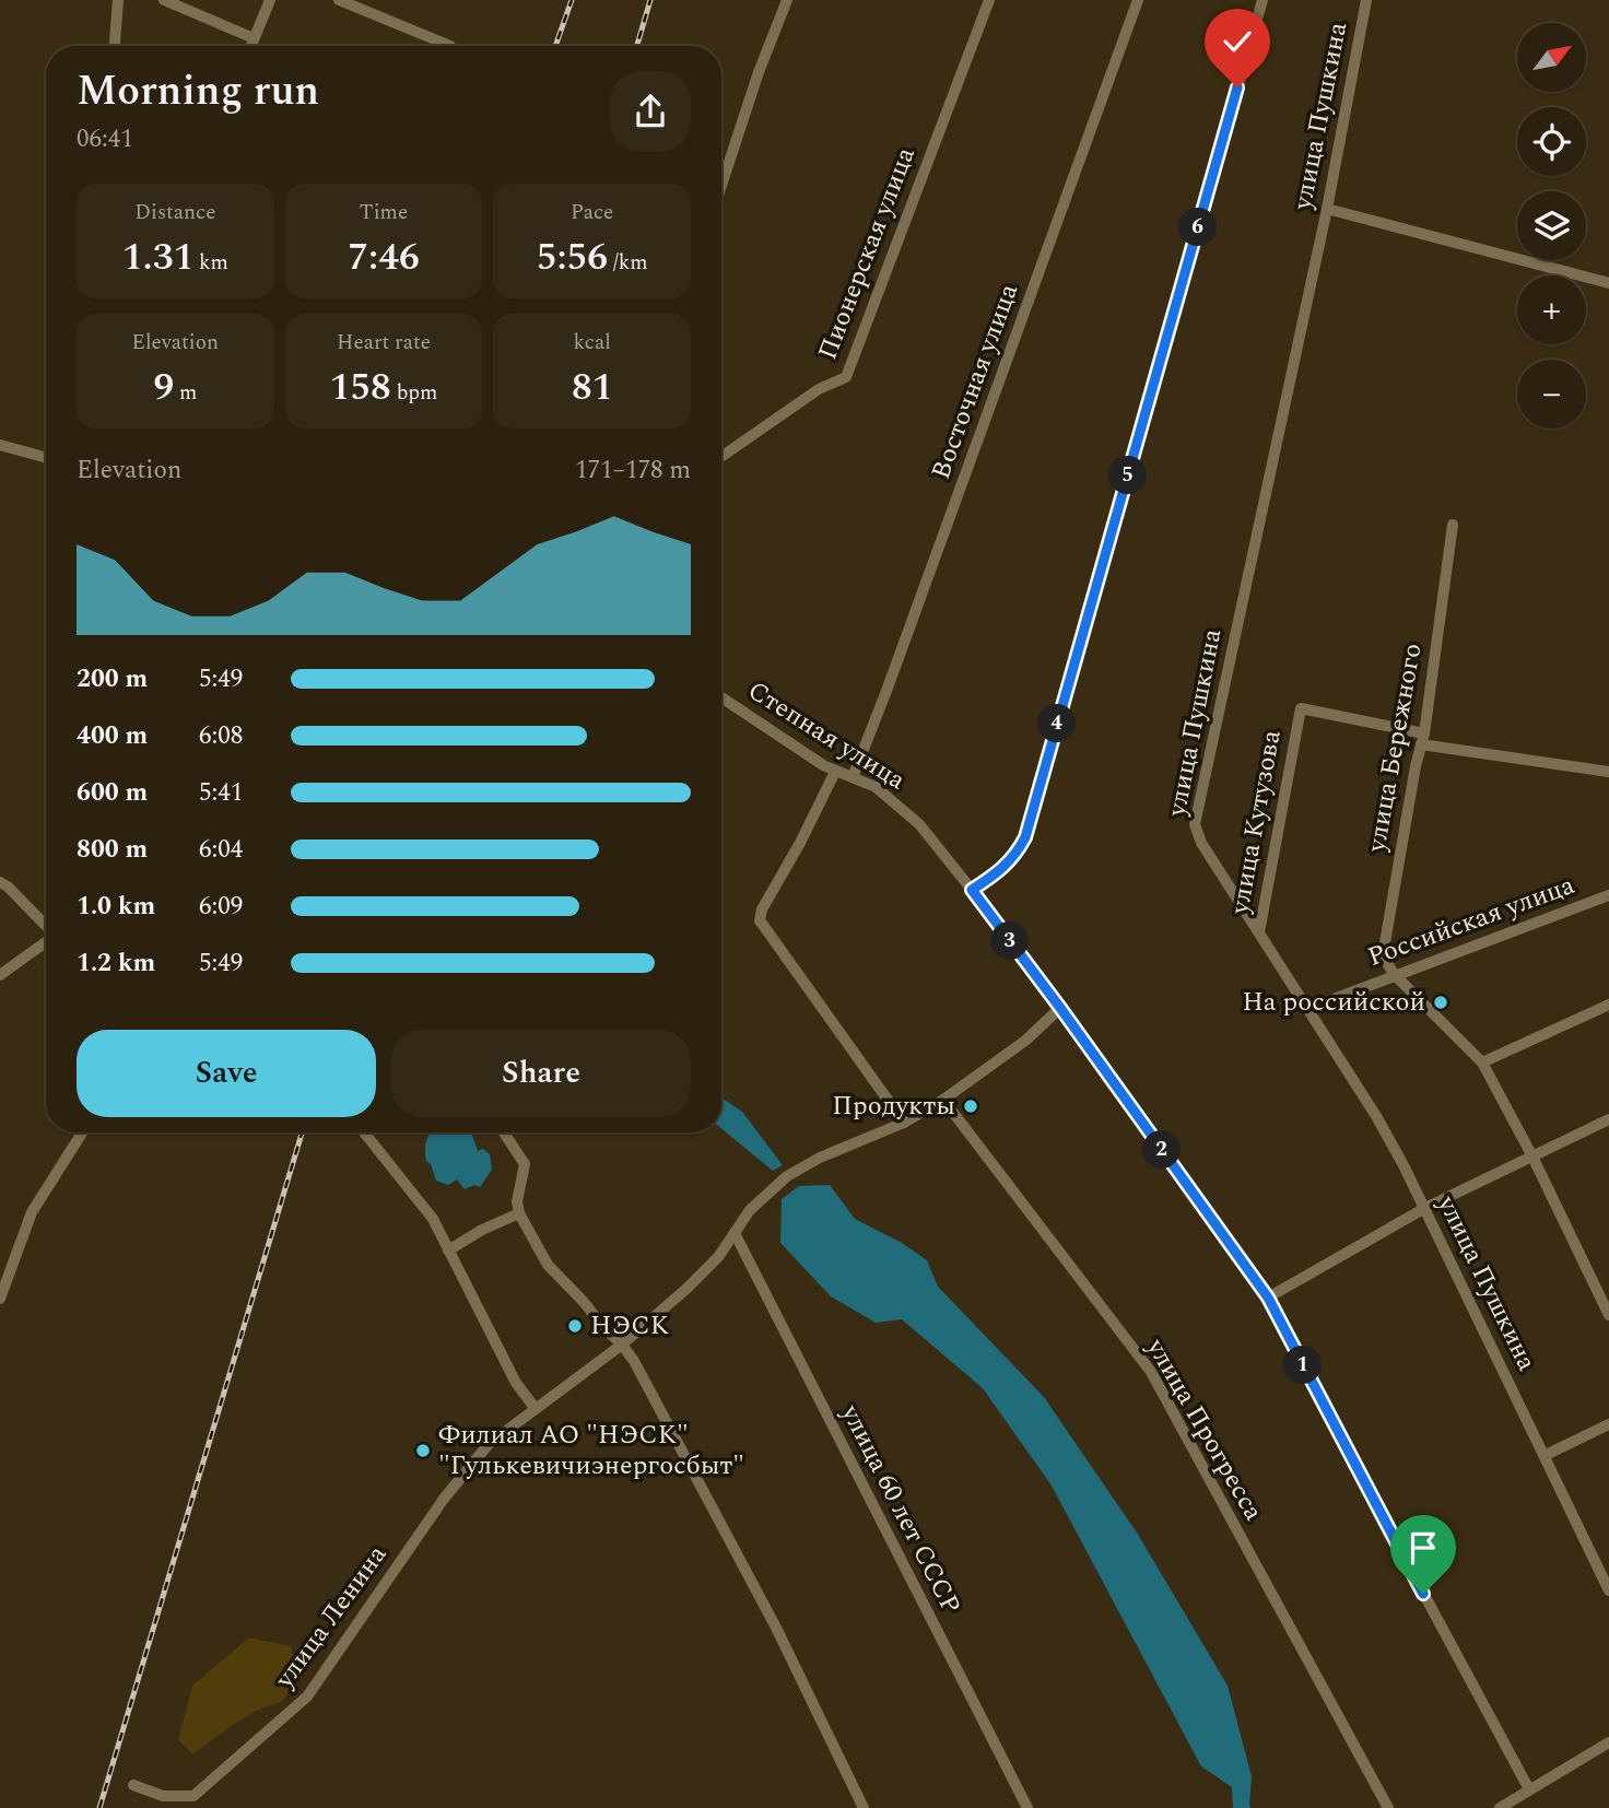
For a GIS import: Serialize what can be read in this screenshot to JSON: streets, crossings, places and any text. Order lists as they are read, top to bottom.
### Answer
{
  "streets": {
    "street": [
      "улица Пушкина",
      "Пионерская улица",
      "Восточная улица",
      "Степная улица",
      "улица Бережного",
      "улица Кутузова",
      "Российская улица",
      "улица Прогресса",
      "улица 60 лет СССР",
      "улица Ленина"
    ]
  },
  "crossings": [
    ["улица Пушкина", "улица Кутузова"],
    ["улица Пушкина", "Российская улица"],
    ["Восточная улица", "Степная улица"],
    ["Степная улица", "улица Ленина"],
    ["улица Бережного", "улица Кутузова"],
    ["улица Бережного", "Российская улица"],
    ["улица Прогресса", "улица Ленина"],
    ["улица 60 лет СССР", "улица Ленина"]
  ],
  "places": [
    "На российской",
    "Продукты",
    "НЭСК",
    "Филиал АО \"НЭСК\" \"Гулькевичиэнергосбыт\""
  ],
  "north": "top right",
  "page": {
    "map_buttons": ["+", "−"],
    "heading": ["Morning run", "06:41"],
    "stats": [
      ["Distance", "1.31 km"],
      ["Time", "7:46"],
      ["Pace", "5:56 /km"],
      ["Elevation", "9 m"],
      ["Heart rate", "158 bpm"],
      ["kcal", "81"]
    ],
    "pins": [
      "6",
      "5",
      "4",
      "3",
      "2",
      "1"
    ],
    "chart": ["Elevation", "171–178 m"],
    "list": [
      {
        "name": "200 m",
        "note": "5:49"
      },
      {
        "name": "400 m",
        "note": "6:08"
      },
      {
        "name": "600 m",
        "note": "5:41"
      },
      {
        "name": "800 m",
        "note": "6:04"
      },
      {
        "name": "1.0 km",
        "note": "6:09"
      },
      {
        "name": "1.2 km",
        "note": "5:49"
      }
    ],
    "buttons": ["Save", "Share"]
  }
}
